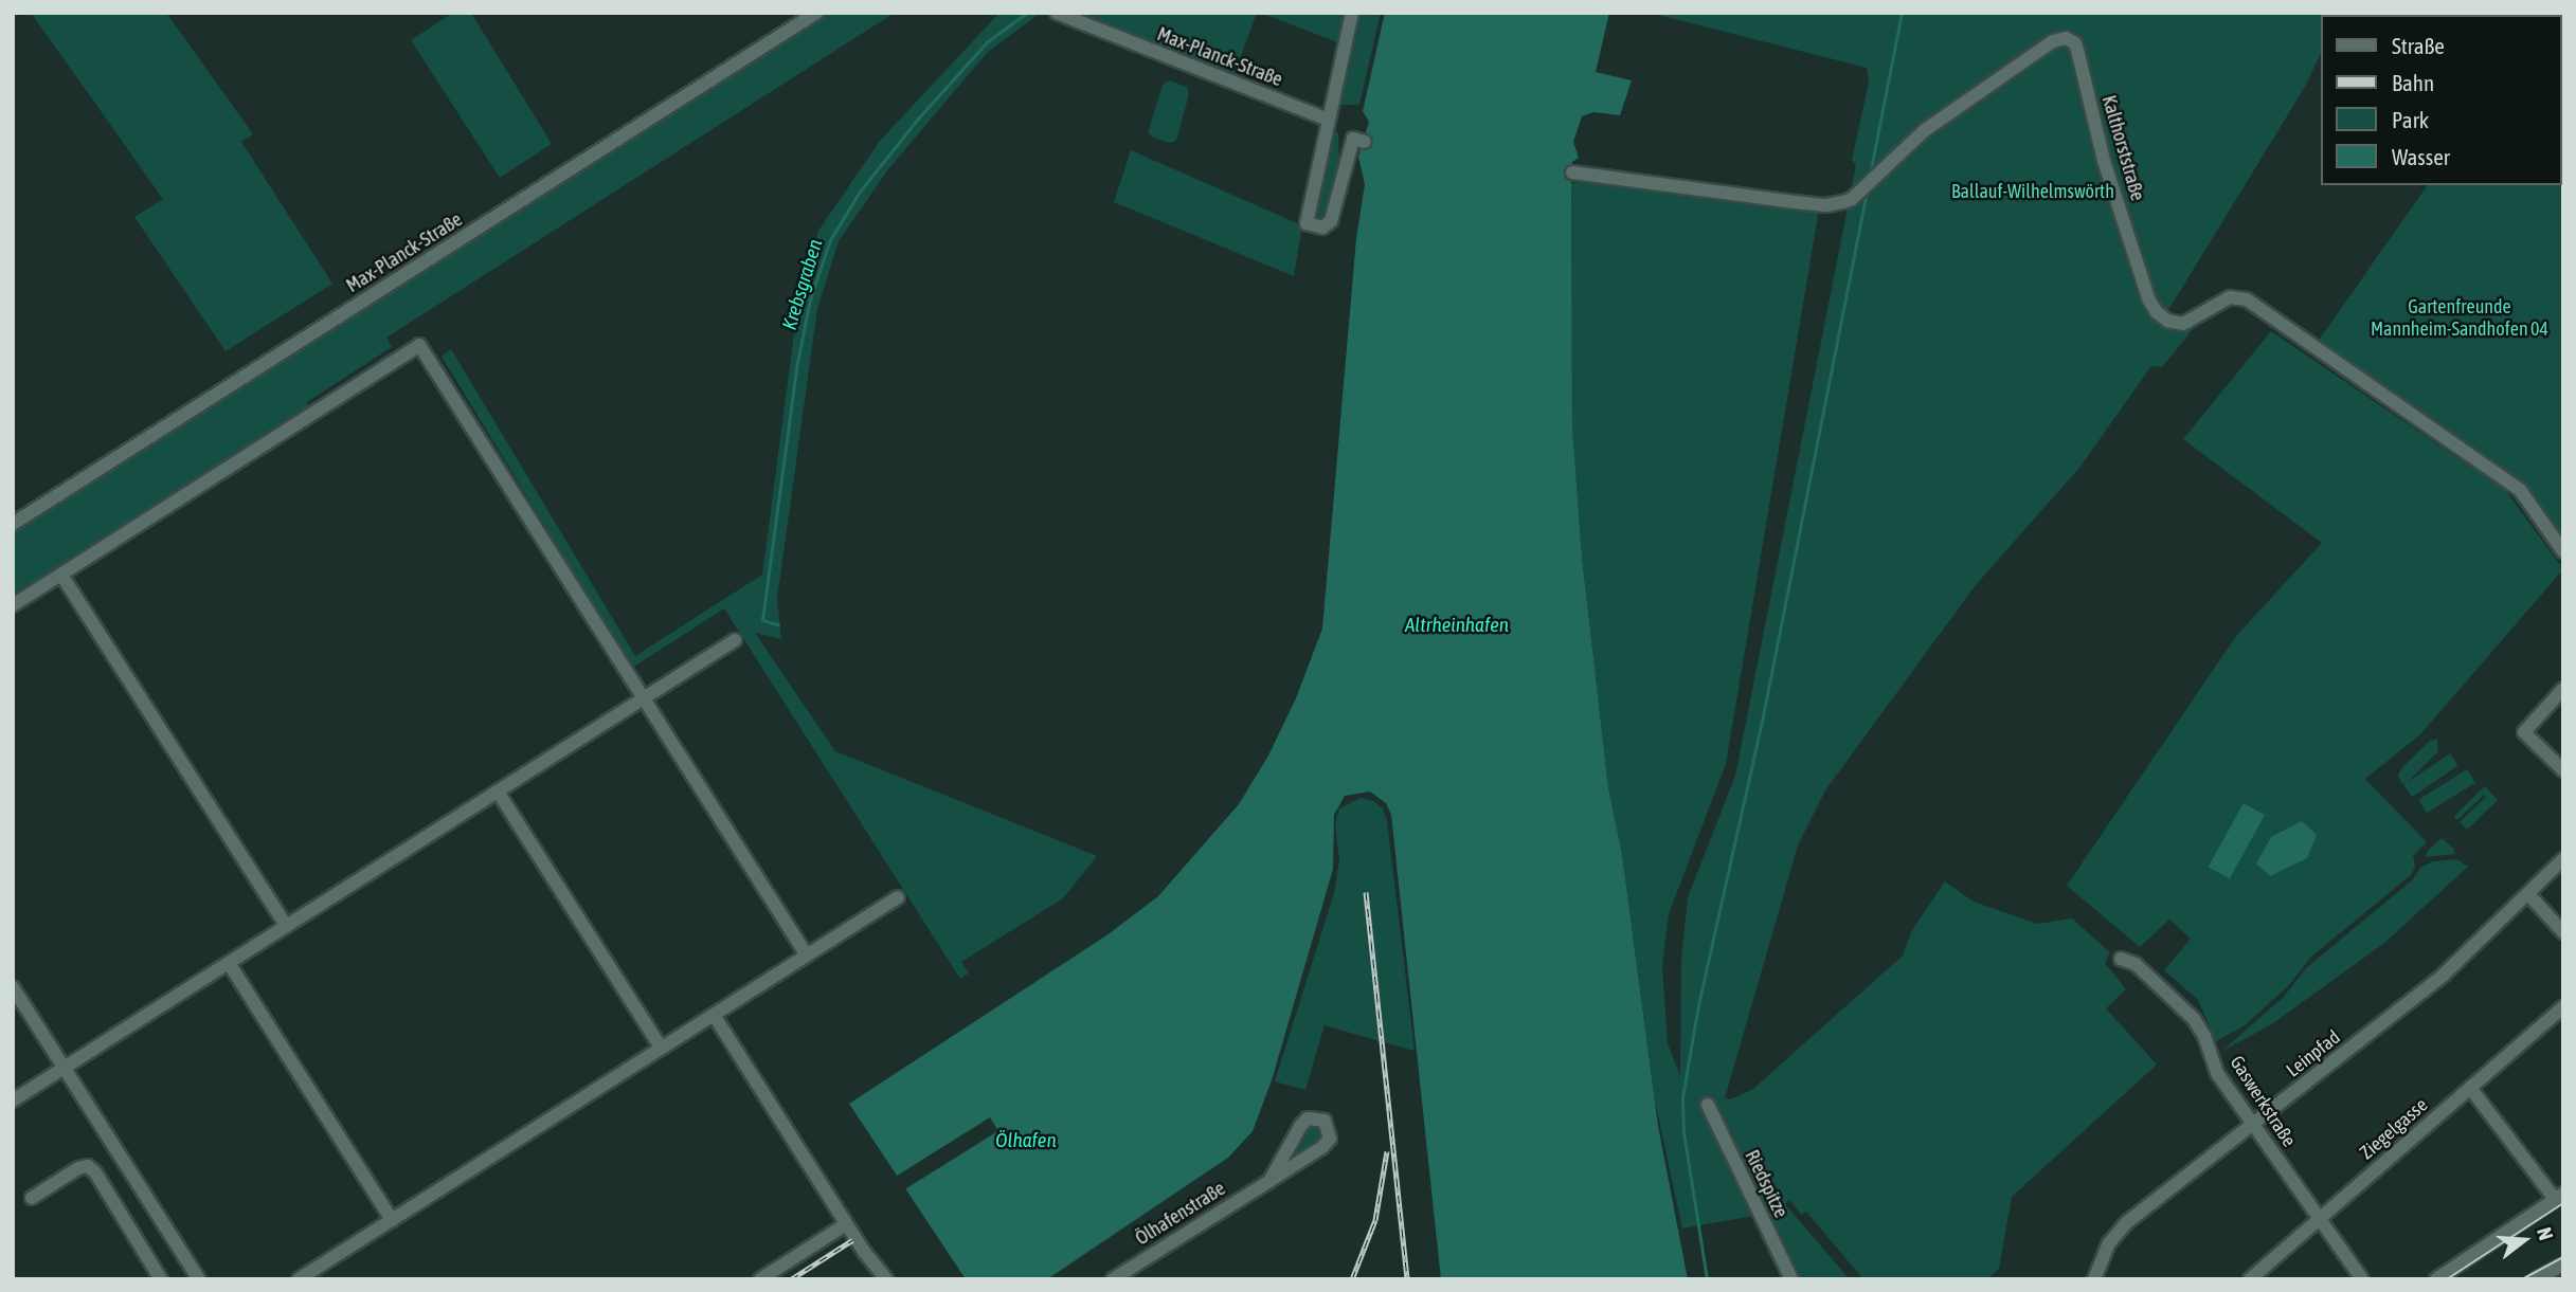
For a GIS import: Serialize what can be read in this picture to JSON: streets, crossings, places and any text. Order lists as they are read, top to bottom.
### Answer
{
  "streets": {
    "street": [
      "Max-Planck-Straße",
      "Kalthorststraße",
      "Leinpfad",
      "Gaswerkstraße",
      "Ziegelgasse",
      "Riedspitze",
      "Ölhafenstraße"
    ]
  },
  "crossings": [
    ["Leinpfad", "Gaswerkstraße"],
    ["Gaswerkstraße", "Ziegelgasse"]
  ],
  "water": ["Krebsgraben", "Altrheinhafen", "Ölhafen"],
  "parks": ["Ballauf-Wilhelmswörth", "Gartenfreunde Mannheim-Sandhofen 04"],
  "legend": [
    "Straße",
    "Bahn",
    "Park",
    "Wasser"
  ],
  "north": "right"
}
